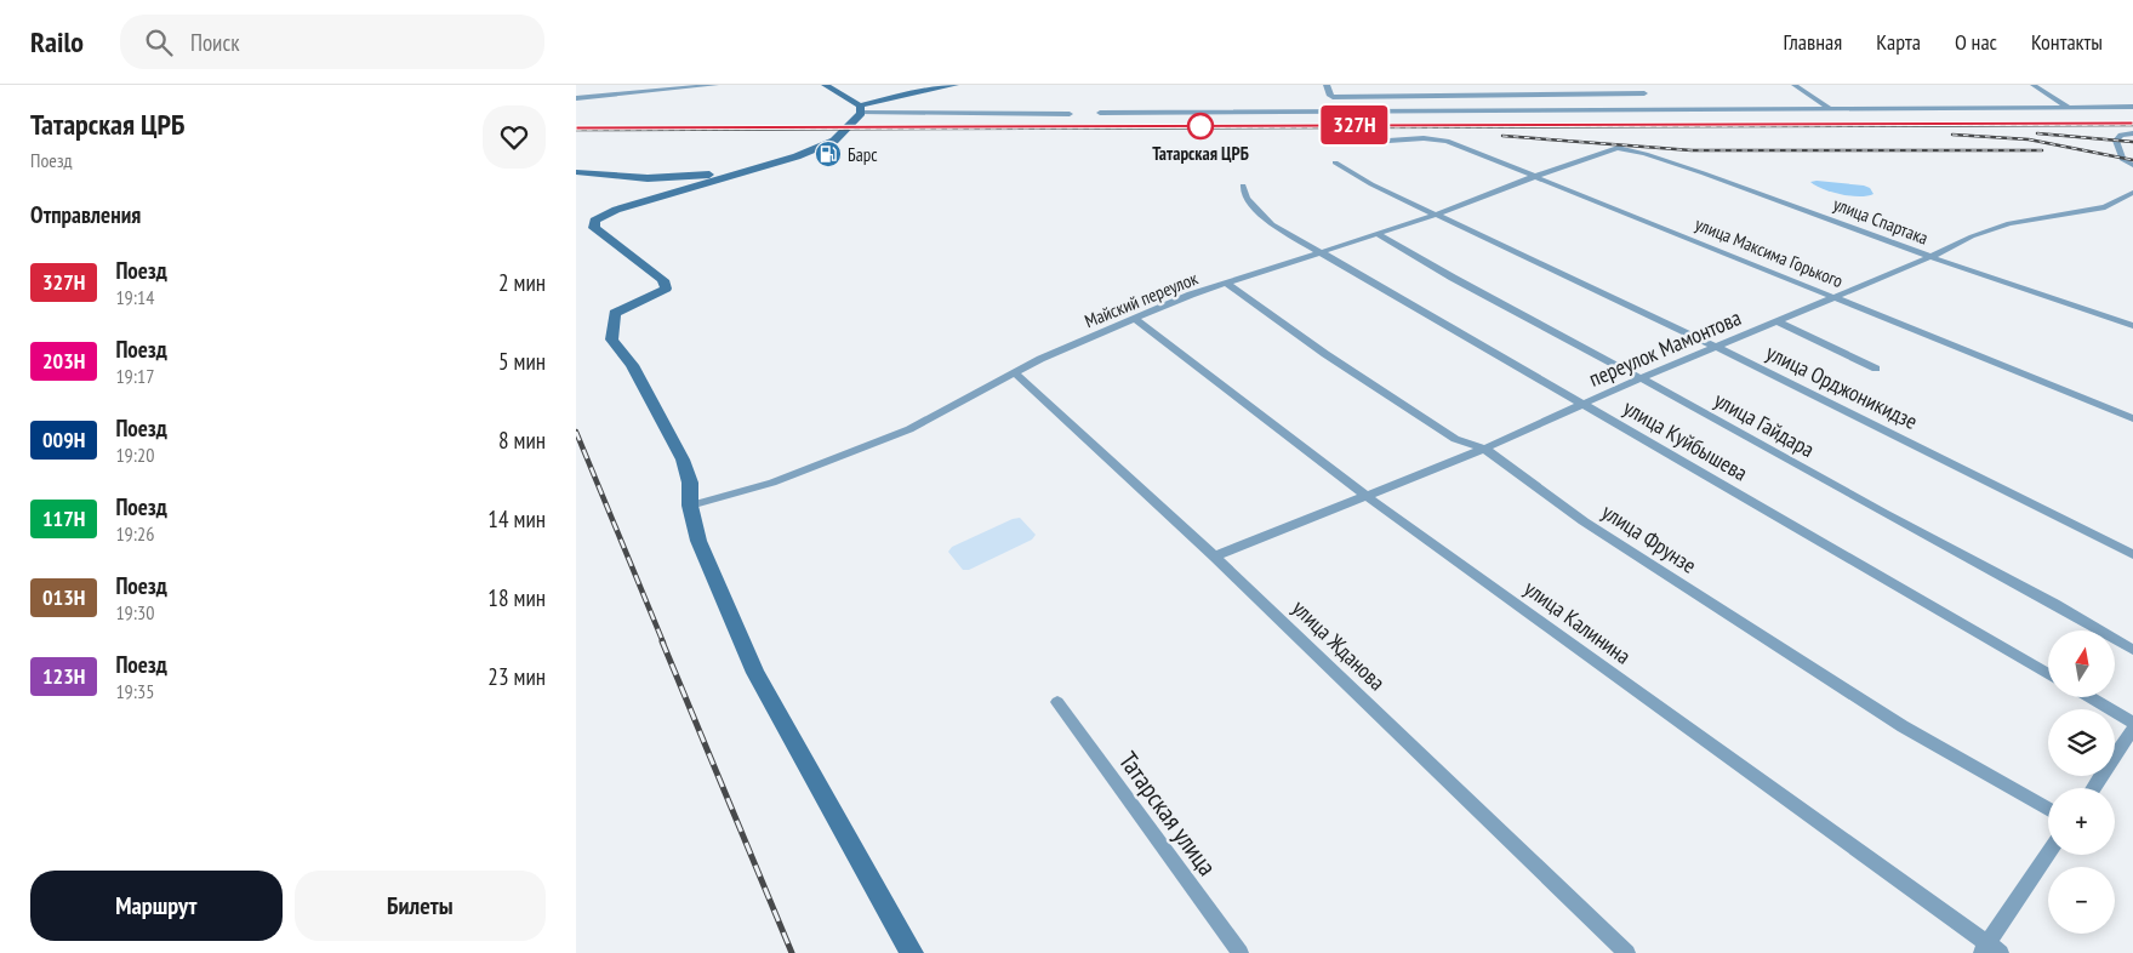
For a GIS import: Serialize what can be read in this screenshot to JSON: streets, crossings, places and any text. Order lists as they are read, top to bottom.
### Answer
{
  "streets": {
    "street": [
      "улица Спартака",
      "улица Максима Горького",
      "Майский переулок",
      "переулок Мамонтова",
      "улица Орджоникидзе",
      "улица Гайдара",
      "улица Куйбышева",
      "улица Фрунзе",
      "улица Калинина",
      "улица Жданова",
      "Татарская улица"
    ]
  },
  "crossings": [
    ["улица Спартака", "Майский переулок"],
    ["улица Спартака", "переулок Мамонтова"],
    ["улица Максима Горького", "Майский переулок"],
    ["улица Максима Горького", "переулок Мамонтова"],
    ["Майский переулок", "улица Орджоникидзе"],
    ["Майский переулок", "улица Гайдара"],
    ["Майский переулок", "улица Куйбышева"],
    ["Майский переулок", "улица Фрунзе"],
    ["Майский переулок", "улица Калинина"],
    ["Майский переулок", "улица Жданова"],
    ["переулок Мамонтова", "улица Орджоникидзе"],
    ["переулок Мамонтова", "улица Гайдара"],
    ["переулок Мамонтова", "улица Куйбышева"],
    ["переулок Мамонтова", "улица Фрунзе"],
    ["переулок Мамонтова", "улица Калинина"],
    ["переулок Мамонтова", "улица Жданова"]
  ],
  "places": {
    "other": ["Татарская ЦРБ"],
    "fuel station": ["Барс"]
  },
  "north": "top",
  "page": {
    "header": "Railo",
    "search": "Поиск",
    "nav": [
      "Главная",
      "Карта",
      "О нас",
      "Контакты"
    ],
    "heading": [
      ["Татарская ЦРБ", "Поезд"],
      "Отправления"
    ],
    "on_map": "327Н",
    "list": [
      {
        "mark": "327Н",
        "name": "Поезд",
        "note": "19:14",
        "value": "2 мин"
      },
      {
        "mark": "203Н",
        "name": "Поезд",
        "note": "19:17",
        "value": "5 мин"
      },
      {
        "mark": "009Н",
        "name": "Поезд",
        "note": "19:20",
        "value": "8 мин"
      },
      {
        "mark": "117Н",
        "name": "Поезд",
        "note": "19:26",
        "value": "14 мин"
      },
      {
        "mark": "013Н",
        "name": "Поезд",
        "note": "19:30",
        "value": "18 мин"
      },
      {
        "mark": "123Н",
        "name": "Поезд",
        "note": "19:35",
        "value": "23 мин"
      }
    ],
    "map_buttons": ["+", "−"],
    "buttons": ["Маршрут", "Билеты"]
  }
}
